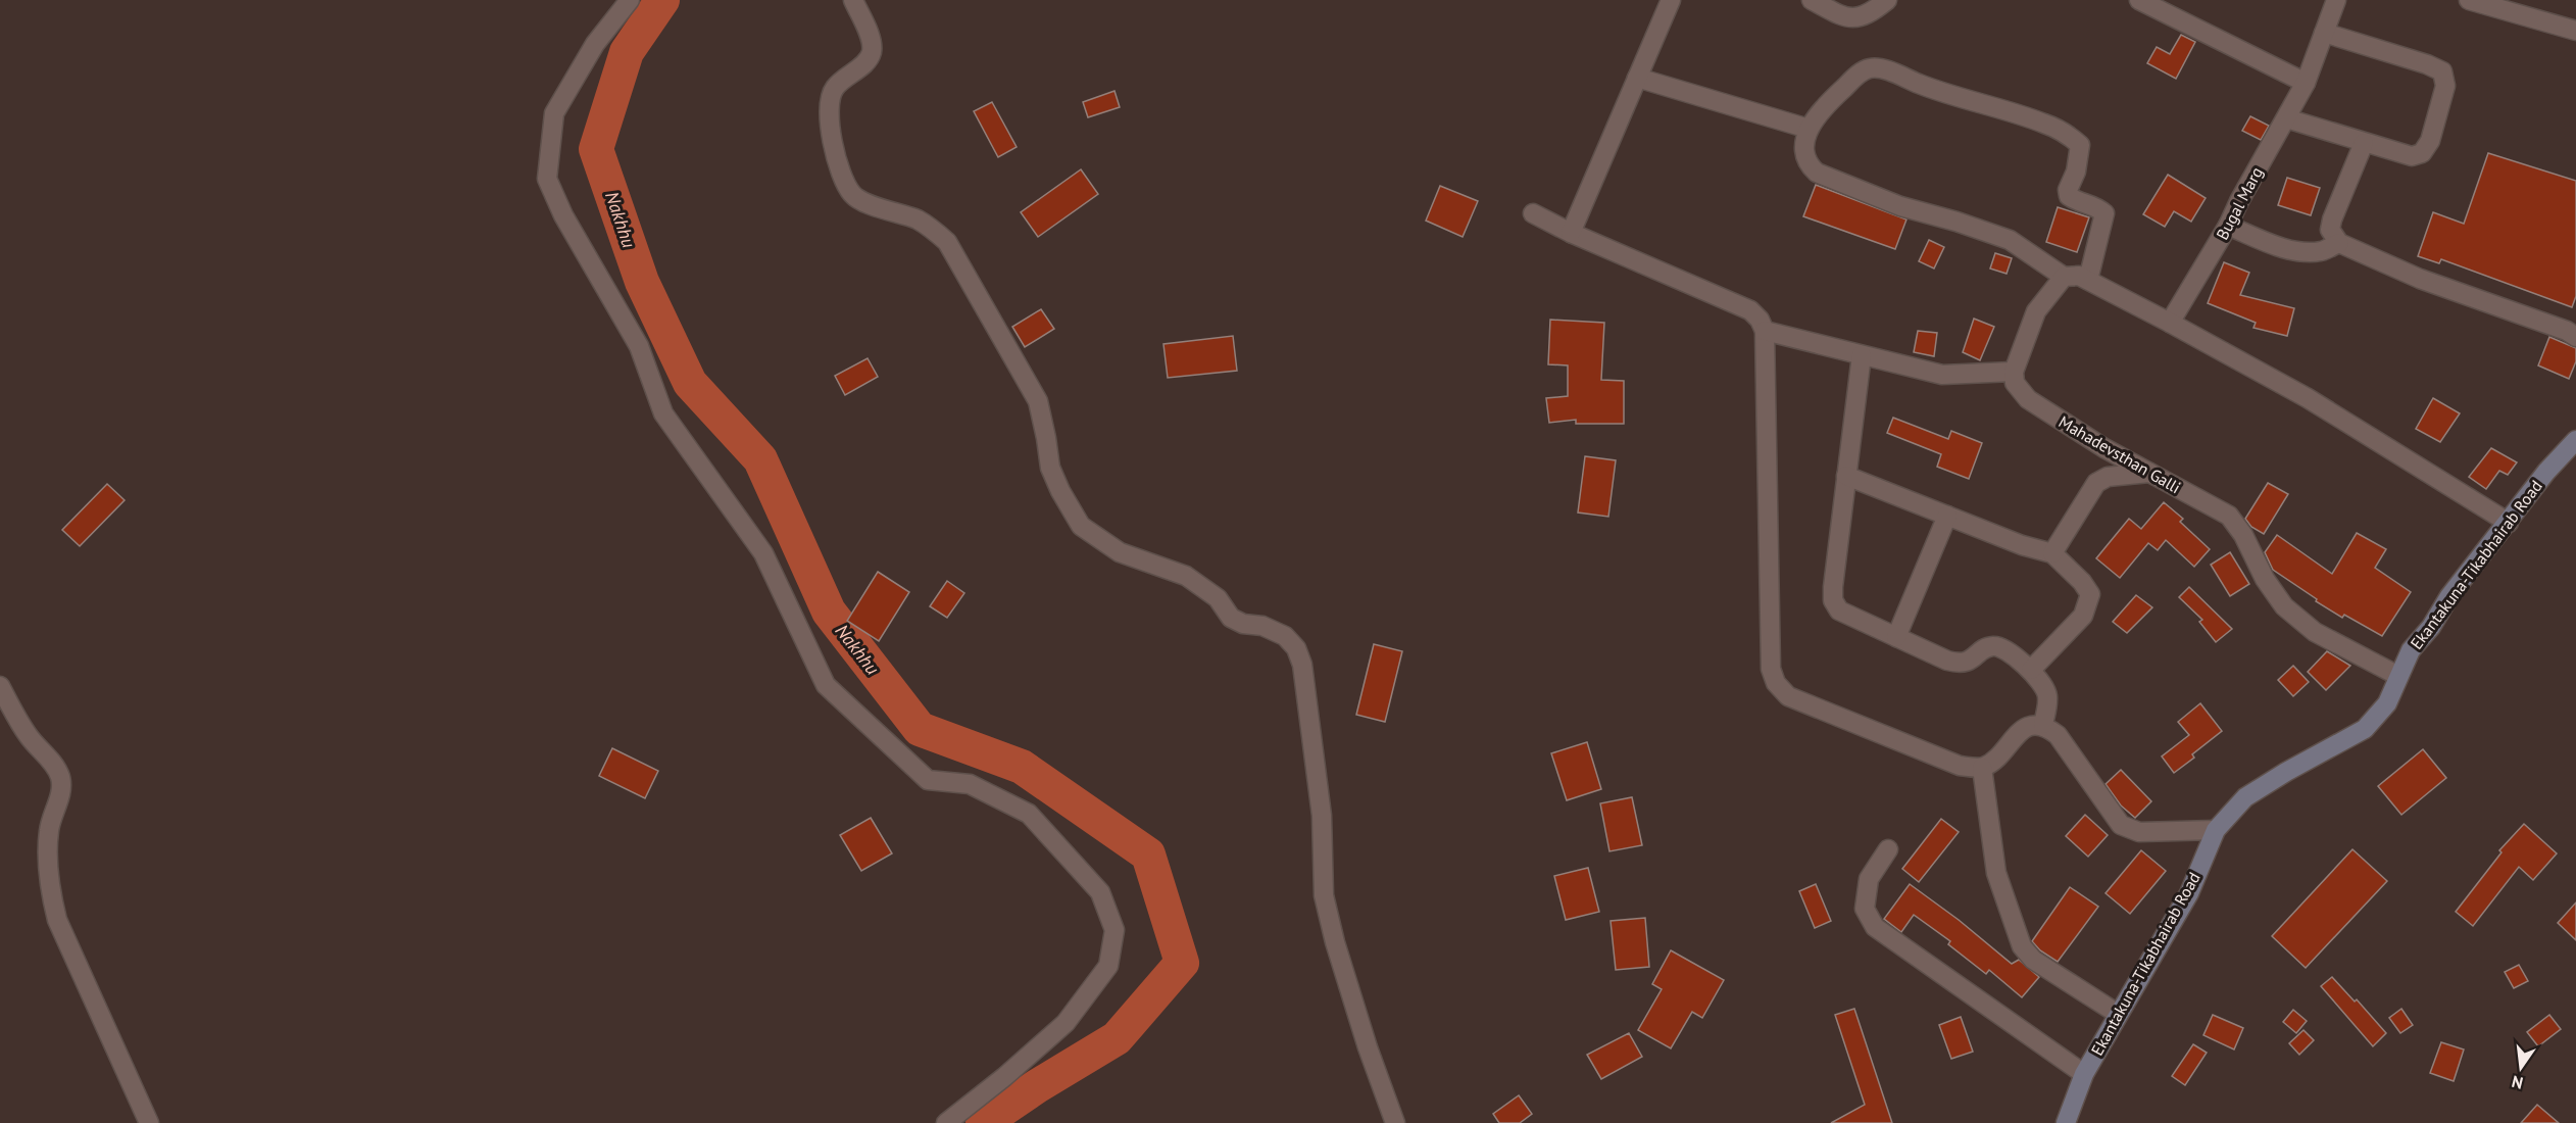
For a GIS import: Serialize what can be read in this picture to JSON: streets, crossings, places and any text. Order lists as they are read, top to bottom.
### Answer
{
  "streets": {
    "main road": ["Ekantakuna-Tikabhairab Road"],
    "street": ["Bugal Marg", "Mahadevsthan Galli"]
  },
  "crossings": [
    ["Mahadevsthan Galli", "Ekantakuna-Tikabhairab Road"]
  ],
  "water": ["Nakhhu"],
  "north": "bottom"
}
